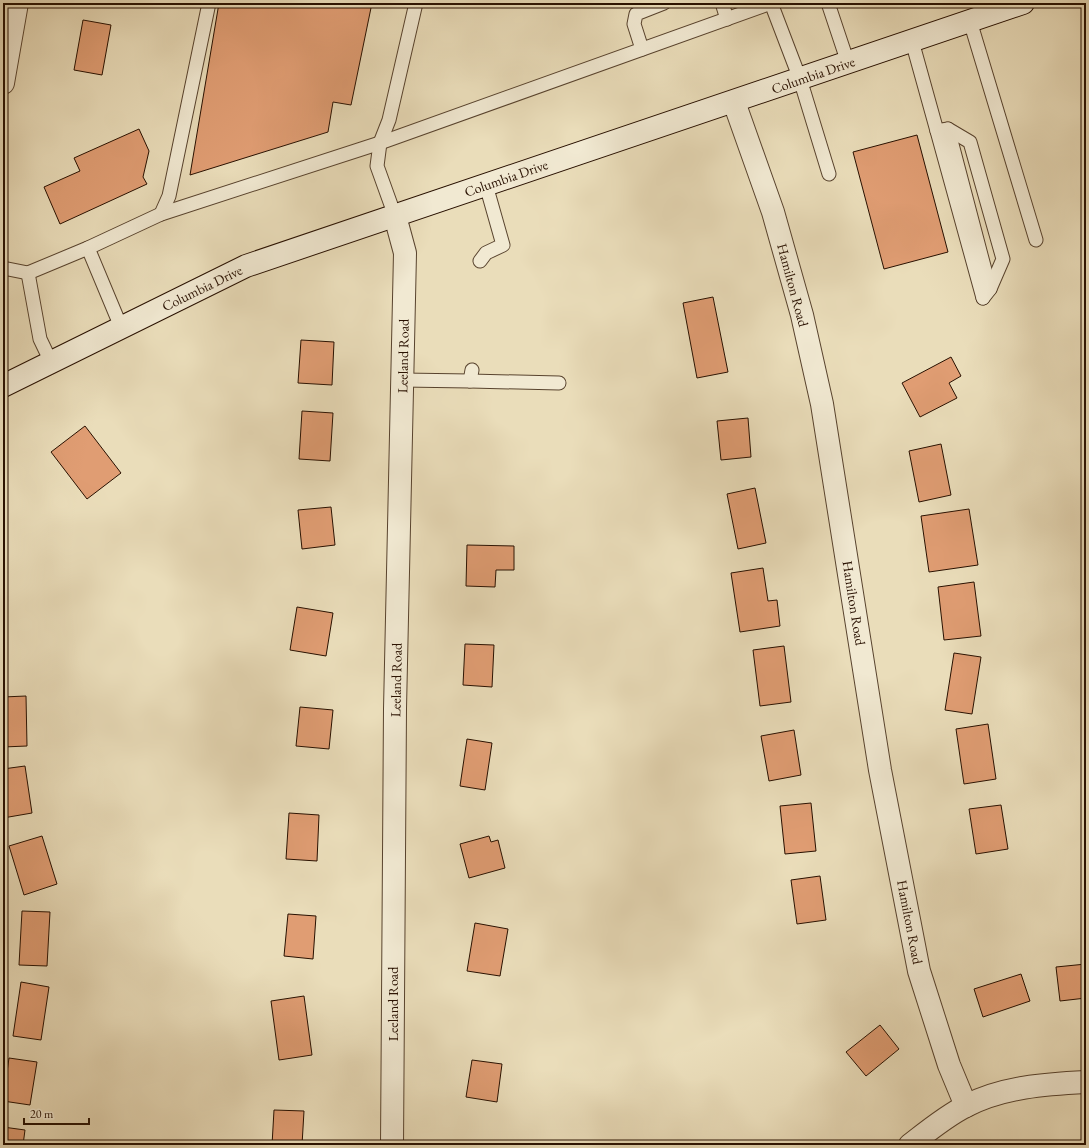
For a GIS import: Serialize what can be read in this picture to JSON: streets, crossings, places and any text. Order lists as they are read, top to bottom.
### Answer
{
  "streets": {
    "street": ["Columbia Drive", "Hamilton Road", "Leeland Road"]
  },
  "crossings": [
    ["Columbia Drive", "Hamilton Road"],
    ["Columbia Drive", "Leeland Road"]
  ],
  "scale_bar": "20 m"
}
